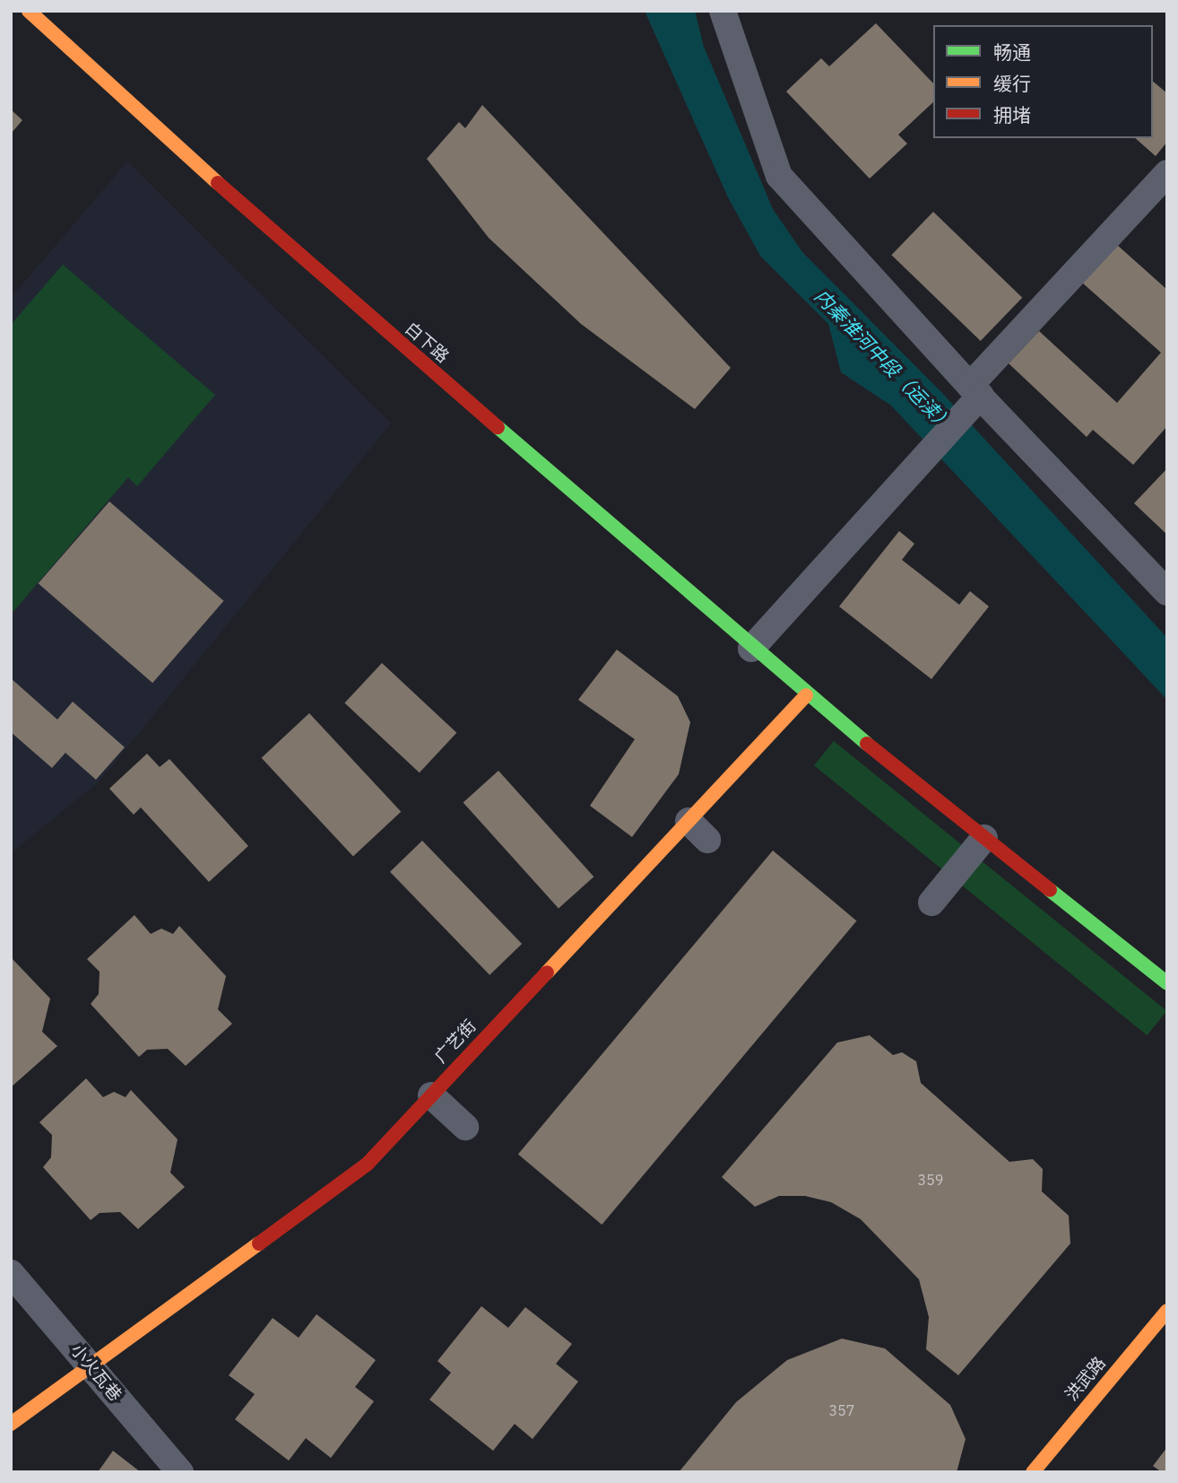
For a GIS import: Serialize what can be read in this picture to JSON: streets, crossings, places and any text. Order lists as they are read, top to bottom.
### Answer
{
  "streets": {
    "main road": ["白下路", "广艺街", "洪武路"],
    "street": ["小火瓦巷"]
  },
  "crossings": [
    ["白下路", "广艺街"],
    ["广艺街", "小火瓦巷"]
  ],
  "water": ["内秦淮河中段（运渎）"],
  "house_numbers": ["359", "357"],
  "legend": ["畅通", "缓行", "拥堵"]
}
